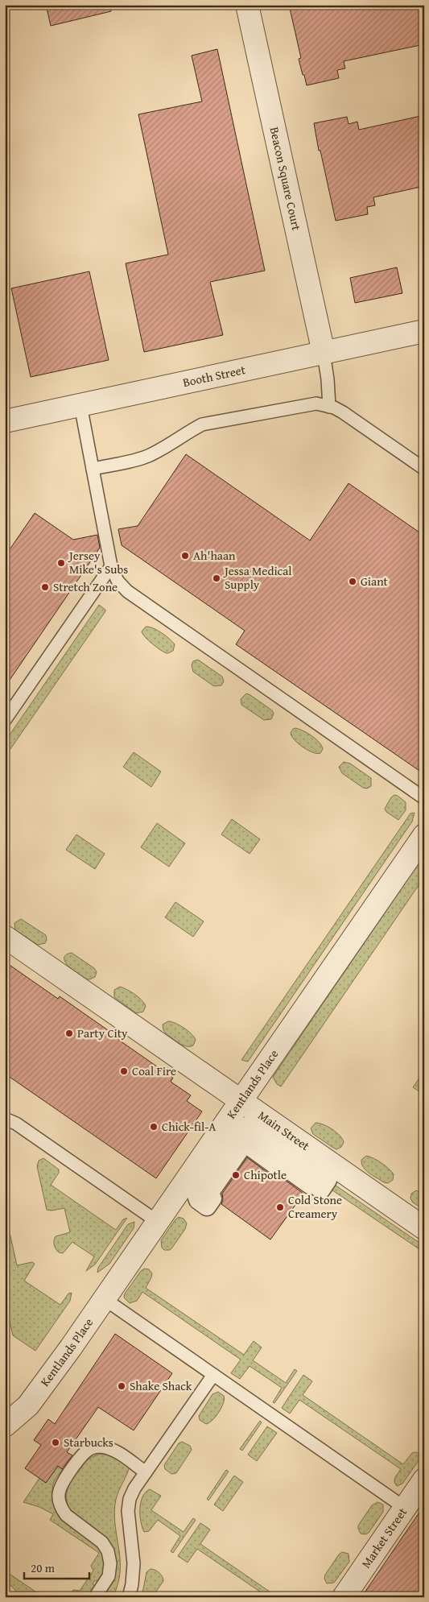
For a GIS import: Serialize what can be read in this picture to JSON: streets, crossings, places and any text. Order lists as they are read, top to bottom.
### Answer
{
  "streets": {
    "street": [
      "Beacon Square Court",
      "Booth Street",
      "Kentlands Place",
      "Main Street",
      "Market Street"
    ]
  },
  "crossings": [
    ["Beacon Square Court", "Booth Street"],
    ["Kentlands Place", "Main Street"]
  ],
  "places": [
    "Ah'haan",
    "Jersey Mike's Subs",
    "Jessa Medical Supply",
    "Giant",
    "Stretch Zone",
    "Party City",
    "Coal Fire",
    "Chick-fil-A",
    "Chipotle",
    "Cold Stone Creamery",
    "Shake Shack",
    "Starbucks"
  ],
  "scale_bar": "20 m"
}
